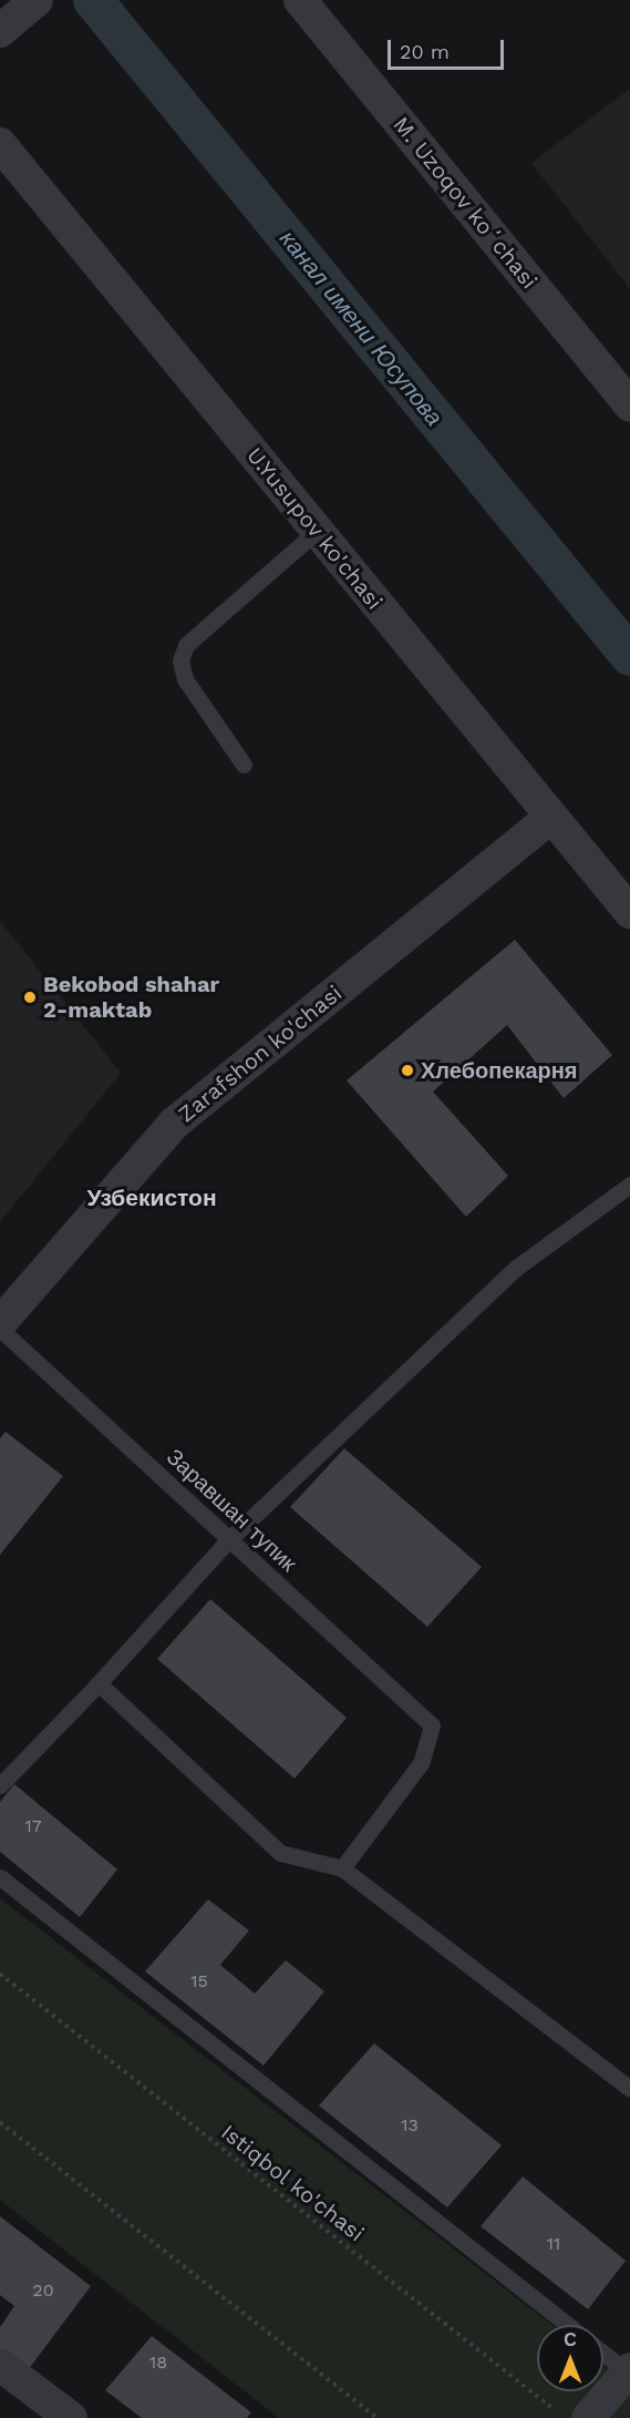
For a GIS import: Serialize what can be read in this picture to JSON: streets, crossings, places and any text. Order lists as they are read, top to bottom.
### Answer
{
  "streets": {
    "street": ["M. Uzoqov koʻchasi", "U.Yusupov ko'chasi", "Zarafshon ko'chasi"],
    "lane": ["Заравшан тупик"],
    "path": ["Istiqbol ko'chasi"]
  },
  "crossings": [
    ["U.Yusupov ko'chasi", "Zarafshon ko'chasi"]
  ],
  "districts": ["Узбекистон"],
  "water": ["канал имени Юсупова"],
  "places": ["Bekobod shahar 2-maktab", "Хлебопекарня"],
  "house_numbers": [
    "17",
    "15",
    "13",
    "11",
    "20",
    "18"
  ],
  "scale_bar": "20 m",
  "north": "top"
}
